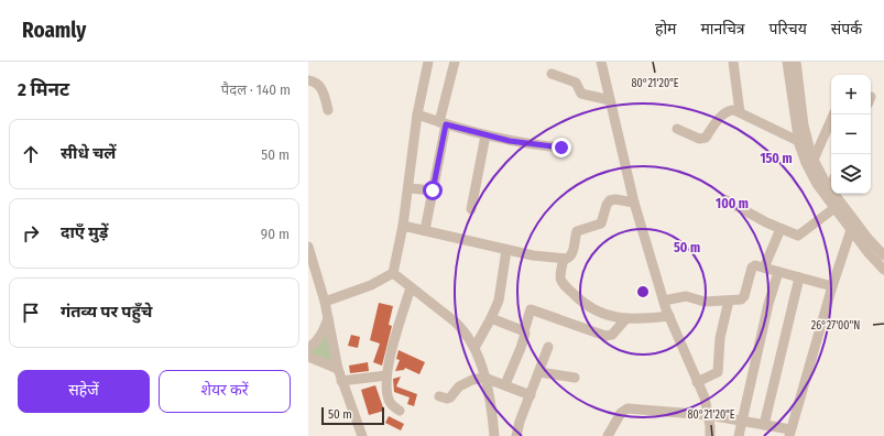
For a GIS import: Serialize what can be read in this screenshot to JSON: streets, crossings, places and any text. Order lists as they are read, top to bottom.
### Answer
{
  "scale_bar": "50 m",
  "page": {
    "header": "Roamly",
    "nav": [
      "होम",
      "मानचित्र",
      "परिचय",
      "संपर्क"
    ],
    "heading": ["2 मिनट", "पैदल · 140 m"],
    "map_buttons": ["+", "−"],
    "list": [
      ["सीधे चलें", "50 m"],
      ["दाएँ मुड़ें", "90 m"],
      "गंतव्य पर पहुँचे"
    ],
    "buttons": ["सहेजें", "शेयर करें"],
    "scale": "50 m"
  },
  "coordinates": ["80°21'20\"E", "26°27'00\"N"],
  "rings": ["150 m", "100 m", "50 m"]
}
